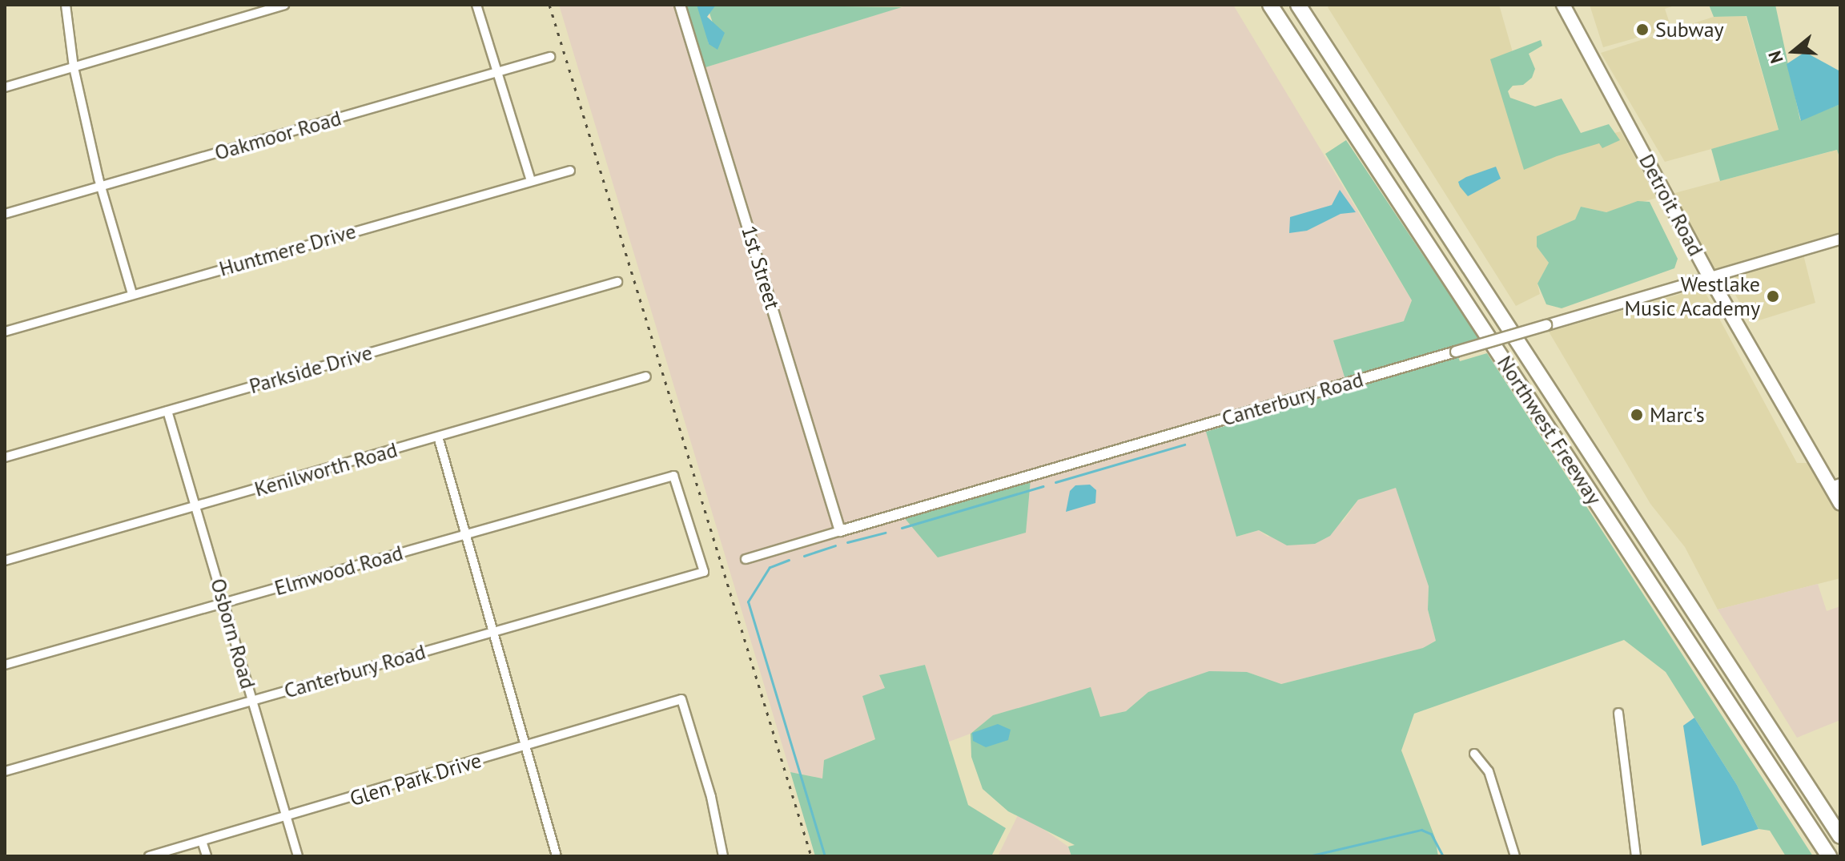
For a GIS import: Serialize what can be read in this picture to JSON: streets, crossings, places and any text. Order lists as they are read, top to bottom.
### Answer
{
  "streets": {
    "highway": ["Northwest Freeway"],
    "main road": ["Detroit Road"],
    "street": [
      "Oakmoor Road",
      "Huntmere Drive",
      "1st Street",
      "Parkside Drive",
      "Canterbury Road",
      "Kenilworth Road",
      "Elmwood Road",
      "Osborn Road",
      "Glen Park Drive"
    ]
  },
  "crossings": [
    ["Detroit Road", "Canterbury Road"],
    ["1st Street", "Canterbury Road"],
    ["Parkside Drive", "Osborn Road"],
    ["Canterbury Road", "Elmwood Road"],
    ["Canterbury Road", "Osborn Road"],
    ["Kenilworth Road", "Osborn Road"],
    ["Elmwood Road", "Osborn Road"],
    ["Osborn Road", "Glen Park Drive"]
  ],
  "places": ["Subway", "Westlake Music Academy", "Marc's"],
  "north": "left"
}
